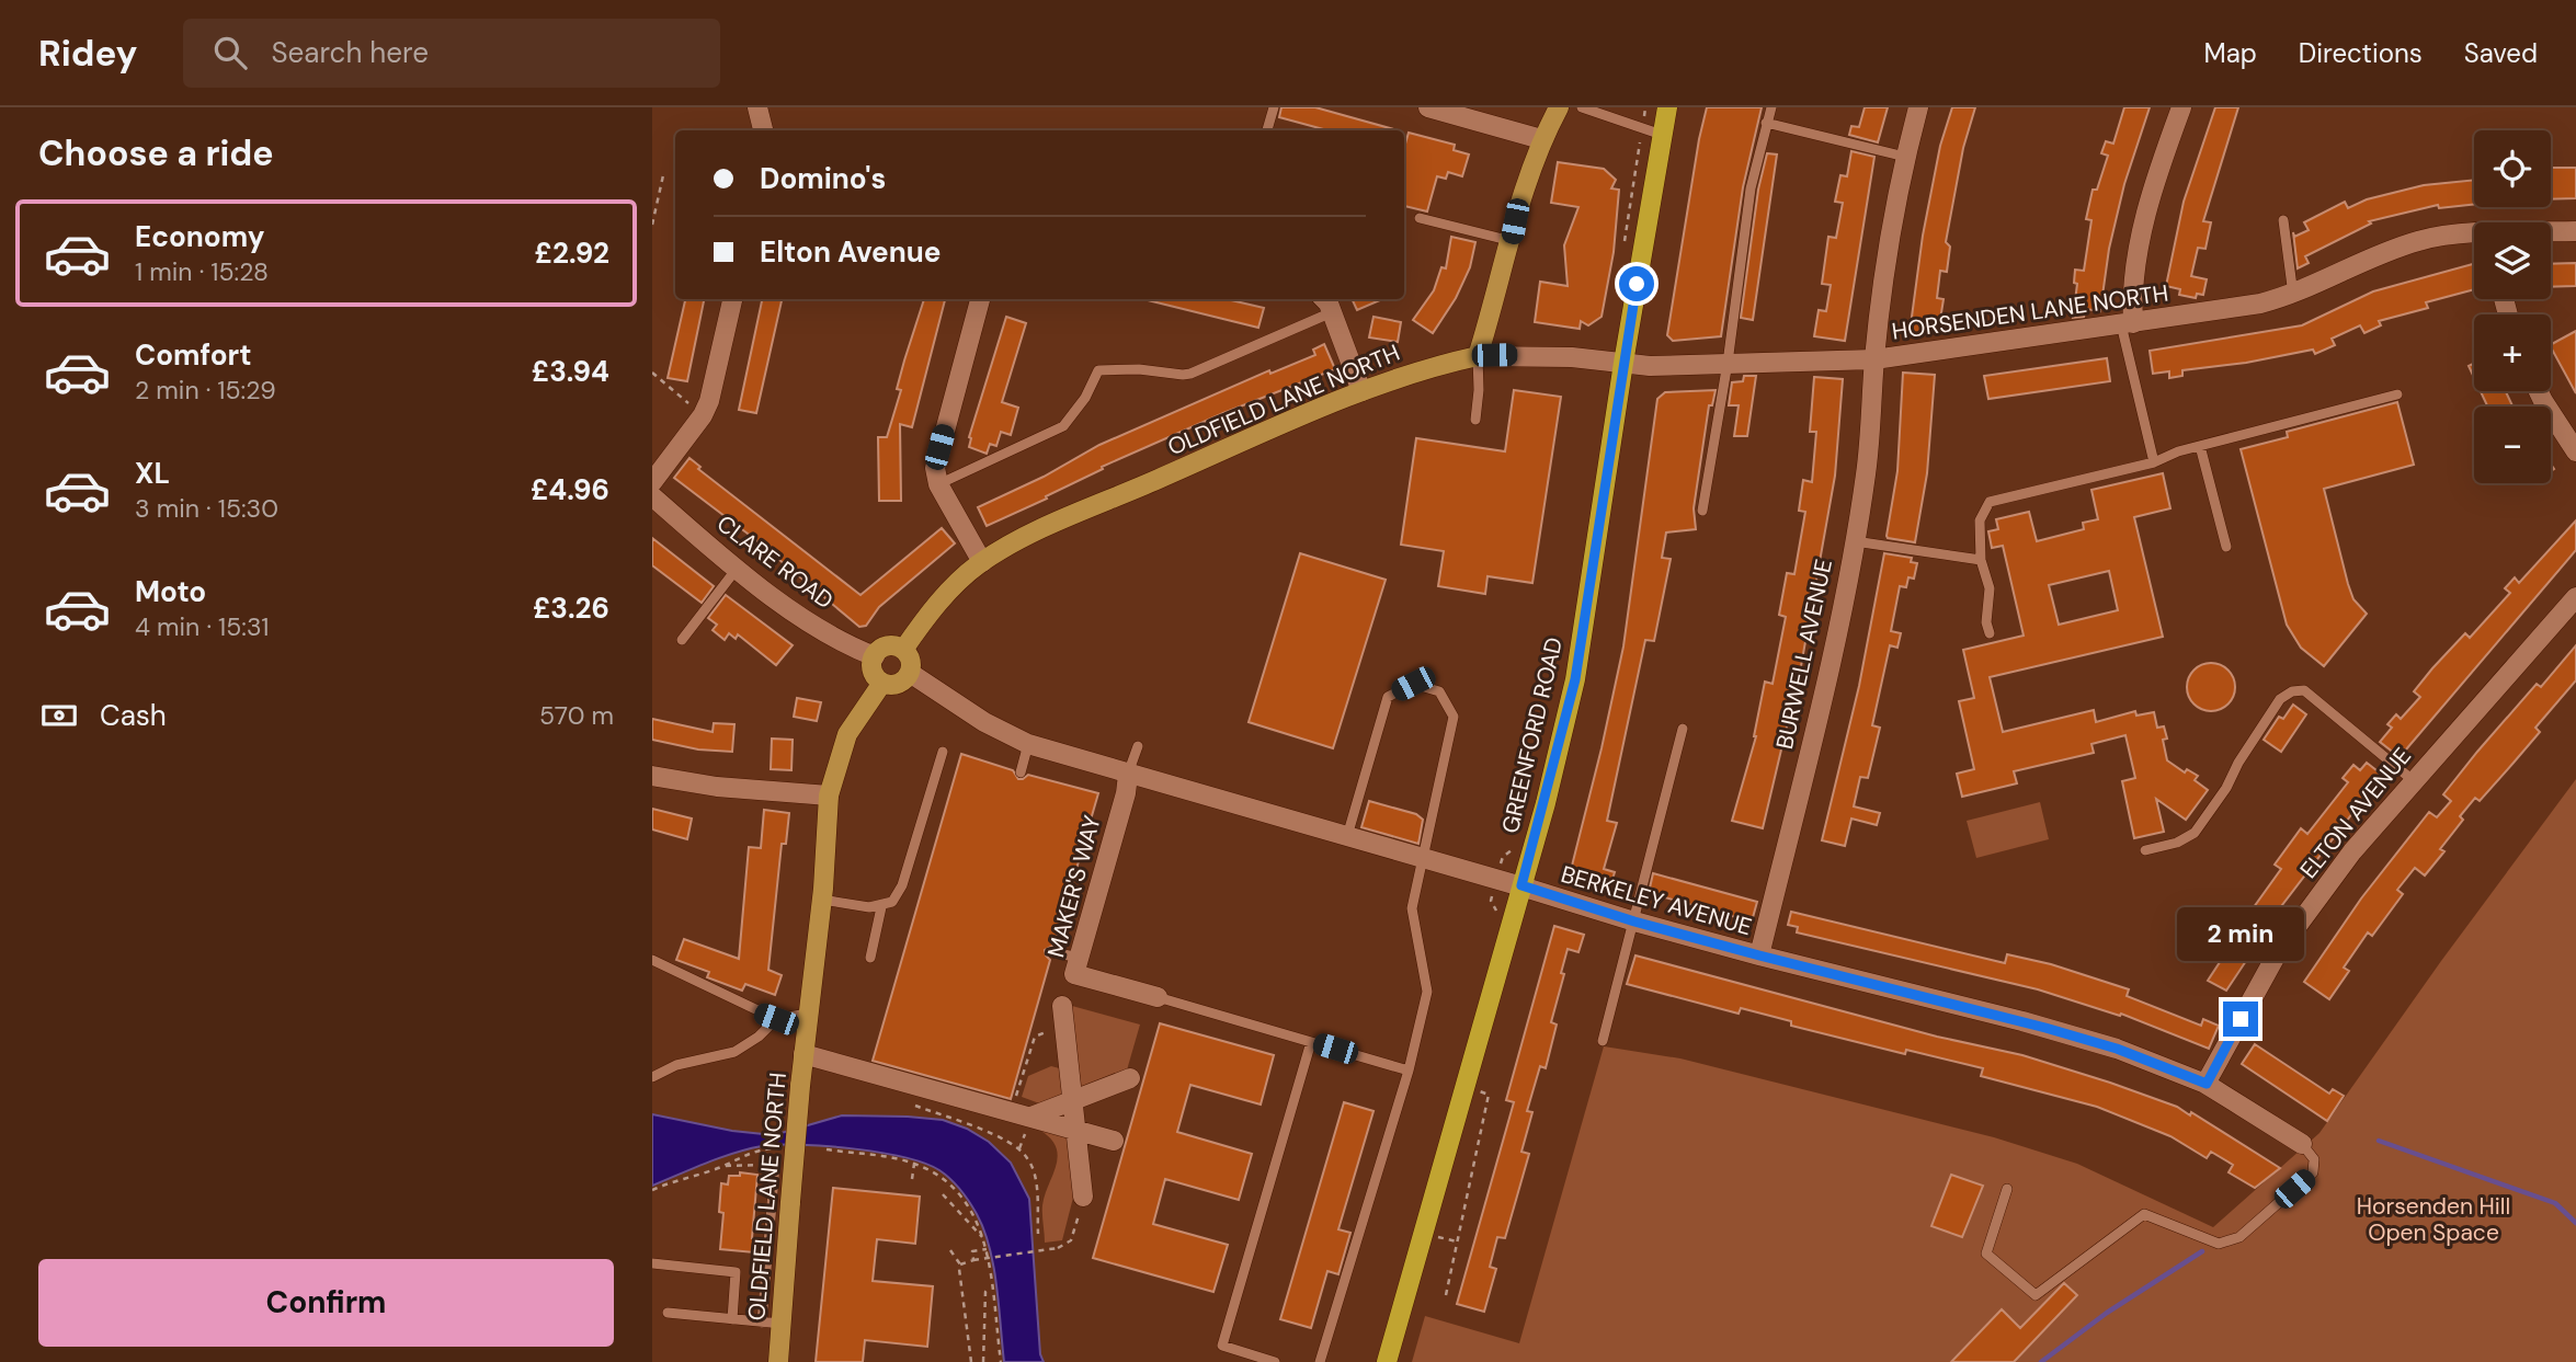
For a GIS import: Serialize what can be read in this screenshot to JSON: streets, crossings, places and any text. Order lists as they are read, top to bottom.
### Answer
{
  "streets": {
    "main road": ["GREENFORD ROAD"],
    "street": [
      "HORSENDEN LANE NORTH",
      "OLDFIELD LANE NORTH",
      "CLARE ROAD",
      "BURWELL AVENUE",
      "ELTON AVENUE",
      "MAKER'S WAY",
      "BERKELEY AVENUE"
    ]
  },
  "crossings": [
    ["HORSENDEN LANE NORTH", "OLDFIELD LANE NORTH"],
    ["HORSENDEN LANE NORTH", "BURWELL AVENUE"],
    ["HORSENDEN LANE NORTH", "GREENFORD ROAD"],
    ["OLDFIELD LANE NORTH", "CLARE ROAD"],
    ["OLDFIELD LANE NORTH", "BERKELEY AVENUE"],
    ["CLARE ROAD", "BERKELEY AVENUE"],
    ["BURWELL AVENUE", "BERKELEY AVENUE"],
    ["GREENFORD ROAD", "BERKELEY AVENUE"],
    ["ELTON AVENUE", "BERKELEY AVENUE"],
    ["MAKER'S WAY", "BERKELEY AVENUE"]
  ],
  "parks": ["Horsenden Hill Open Space"],
  "page": {
    "header": "Ridey",
    "search": "Search here",
    "nav": ["Map", "Directions", "Saved"],
    "heading": "Choose a ride",
    "map_buttons": ["+", "−"],
    "banner": ["Domino's", "Elton Avenue"],
    "list": [
      {
        "name": "Economy",
        "note": "1 min · 15:28",
        "value": "£2.92"
      },
      {
        "name": "Comfort",
        "note": "2 min · 15:29",
        "value": "£3.94"
      },
      {
        "name": "XL",
        "note": "3 min · 15:30",
        "value": "£4.96"
      },
      {
        "name": "Moto",
        "note": "4 min · 15:31",
        "value": "£3.26"
      }
    ],
    "pay": ["Cash", "570 m"],
    "bubble": "2 min",
    "buttons": "Confirm"
  }
}
